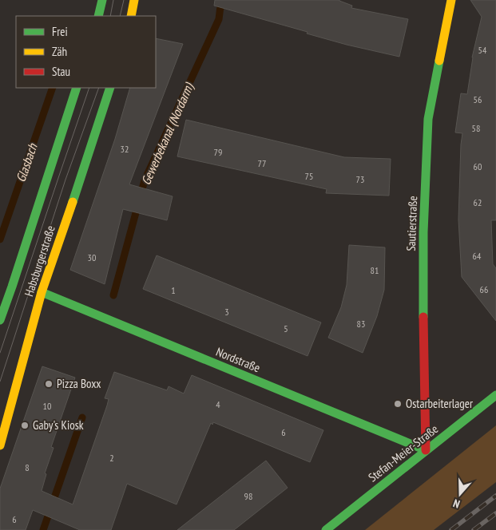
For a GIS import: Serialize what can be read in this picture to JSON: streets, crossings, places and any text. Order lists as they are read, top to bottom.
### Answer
{
  "streets": {
    "main road": [
      "Sautierstraße",
      "Habsburgerstraße",
      "Nordstraße",
      "Stefan-Meier-Straße"
    ]
  },
  "crossings": [
    ["Sautierstraße", "Nordstraße"],
    ["Sautierstraße", "Stefan-Meier-Straße"],
    ["Habsburgerstraße", "Nordstraße"],
    ["Nordstraße", "Stefan-Meier-Straße"]
  ],
  "water": ["Gewerbekanal (Nordarm)", "Glasbach"],
  "places": ["Pizza Boxx", "Ostarbeiterlager", "Gaby's Kiosk"],
  "house_numbers": [
    "54",
    "56",
    "58",
    "32",
    "79",
    "77",
    "60",
    "75",
    "73",
    "62",
    "64",
    "30",
    "81",
    "66",
    "1",
    "3",
    "83",
    "5",
    "4",
    "10",
    "6",
    "2",
    "8",
    "98",
    "6"
  ],
  "legend": ["Frei", "Zäh", "Stau"],
  "north": "bottom"
}
